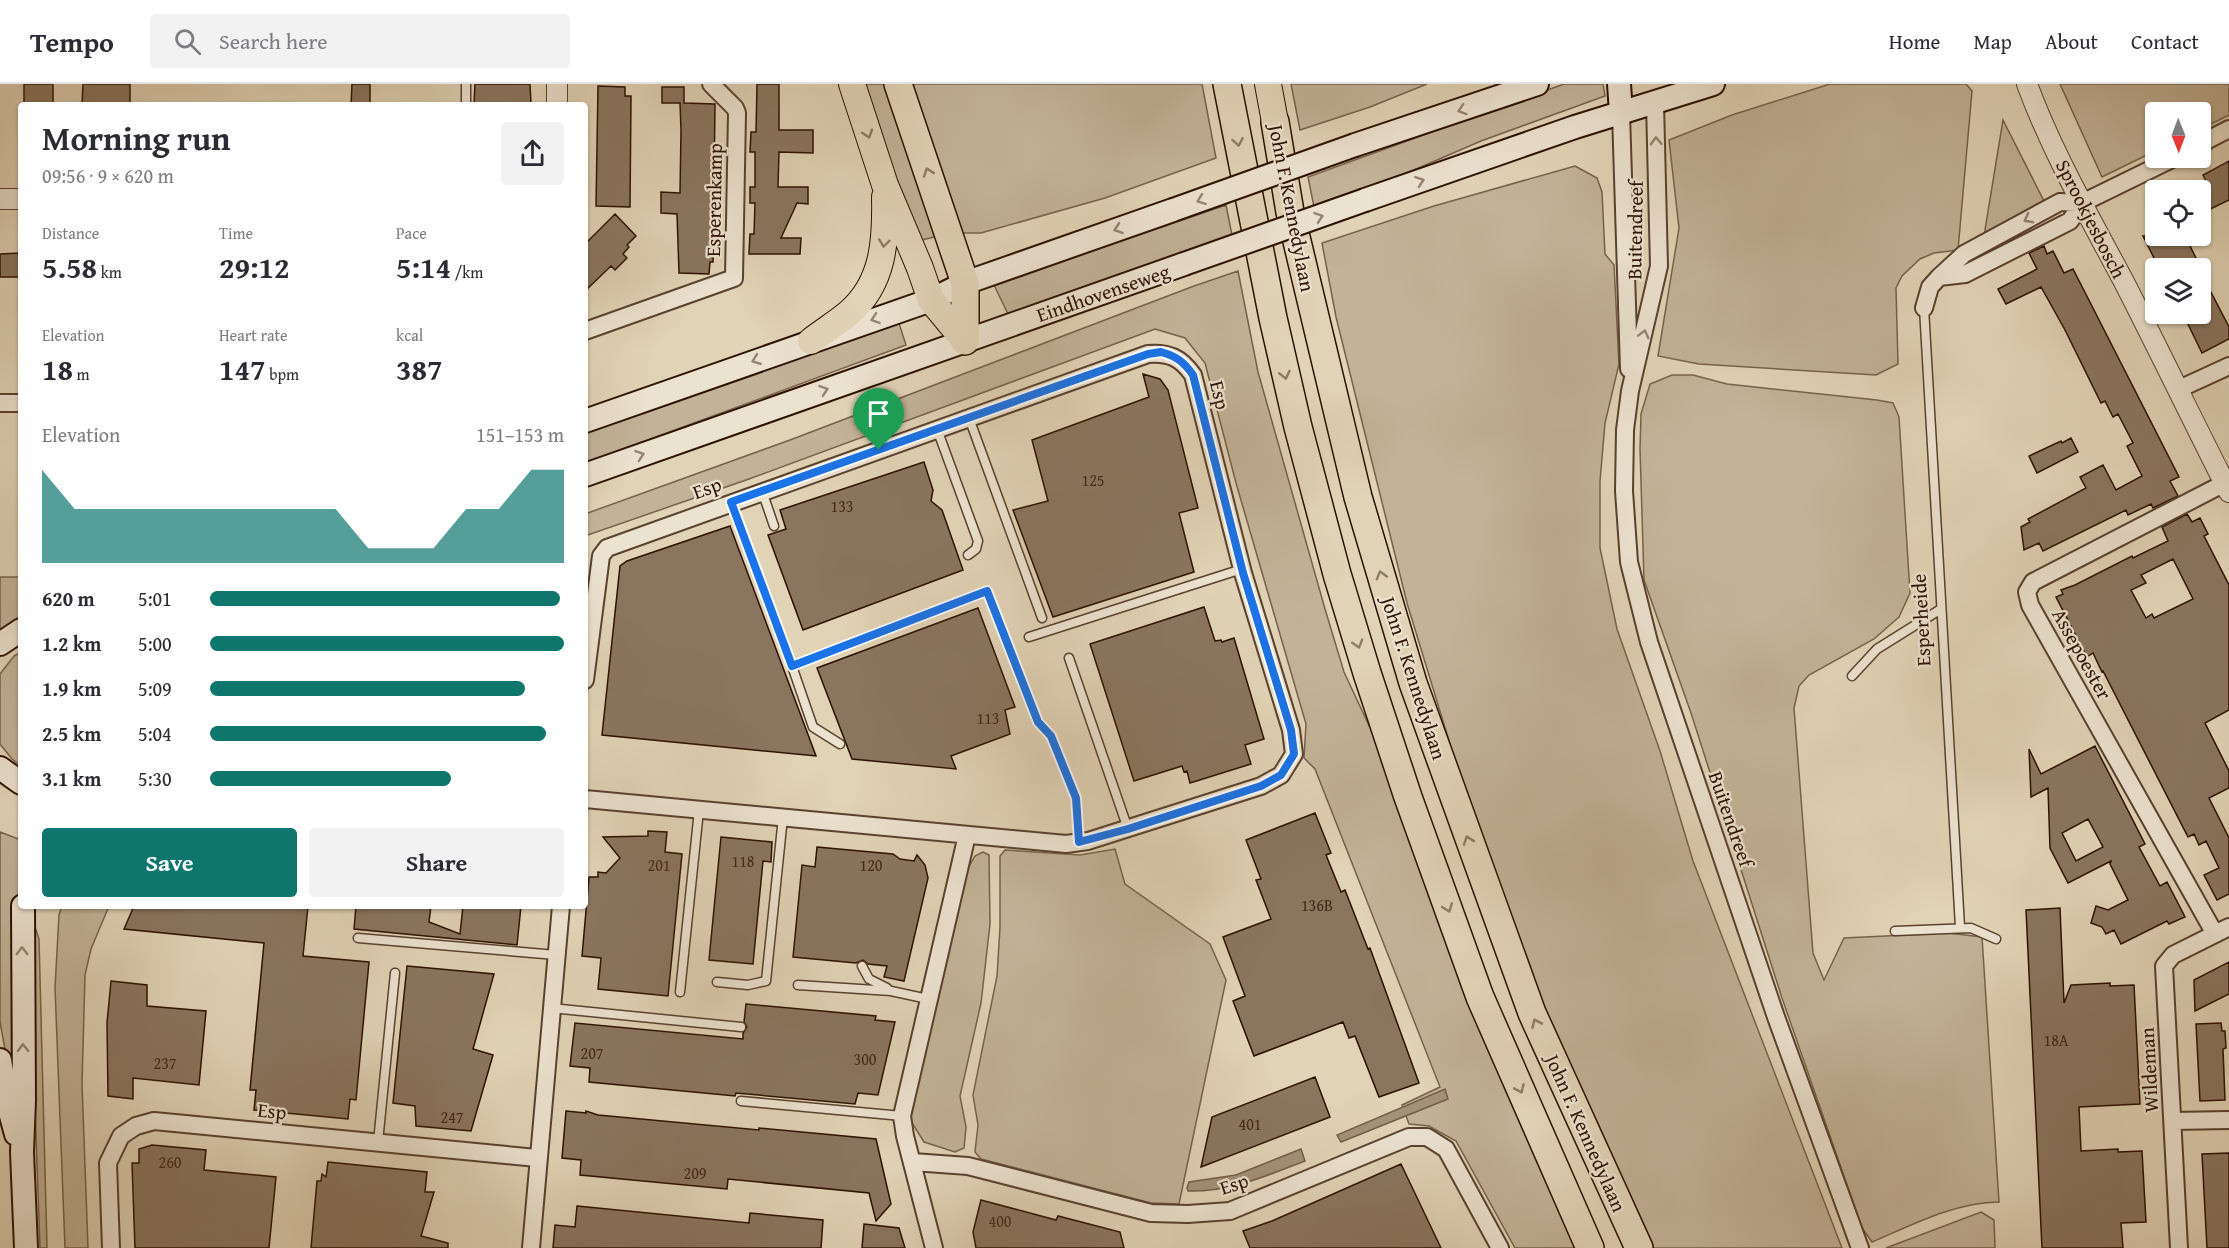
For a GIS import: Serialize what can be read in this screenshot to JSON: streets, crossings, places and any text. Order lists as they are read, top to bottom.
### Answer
{
  "streets": {
    "highway": ["John F. Kennedylaan"],
    "main road": ["Eindhovenseweg"],
    "street": [
      "Esperenkamp",
      "Sprookjesbosch",
      "Buitendreef",
      "Esp",
      "Esperheide",
      "Assepoester",
      "Wildeman"
    ]
  },
  "crossings": [
    ["Sprookjesbosch", "Esperheide"],
    ["Sprookjesbosch", "Assepoester"],
    ["Buitendreef", "Eindhovenseweg"],
    ["Assepoester", "Wildeman"]
  ],
  "house_numbers": [
    "125",
    "133",
    "113",
    "118",
    "201",
    "120",
    "136B",
    "18A",
    "207",
    "300",
    "237",
    "247",
    "401",
    "260",
    "209",
    "400"
  ],
  "north": "bottom",
  "page": {
    "header": "Tempo",
    "search": "Search here",
    "nav": [
      "Home",
      "Map",
      "About",
      "Contact"
    ],
    "heading": ["Morning run", "09:56 · 9 × 620 m"],
    "stats": [
      ["Distance", "5.58 km"],
      ["Time", "29:12"],
      ["Pace", "5:14 /km"],
      ["Elevation", "18 m"],
      ["Heart rate", "147 bpm"],
      ["kcal", "387"]
    ],
    "chart": ["Elevation", "151–153 m"],
    "list": [
      {
        "name": "620 m",
        "note": "5:01"
      },
      {
        "name": "1.2 km",
        "note": "5:00"
      },
      {
        "name": "1.9 km",
        "note": "5:09"
      },
      {
        "name": "2.5 km",
        "note": "5:04"
      },
      {
        "name": "3.1 km",
        "note": "5:30"
      }
    ],
    "buttons": ["Save", "Share"]
  }
}
